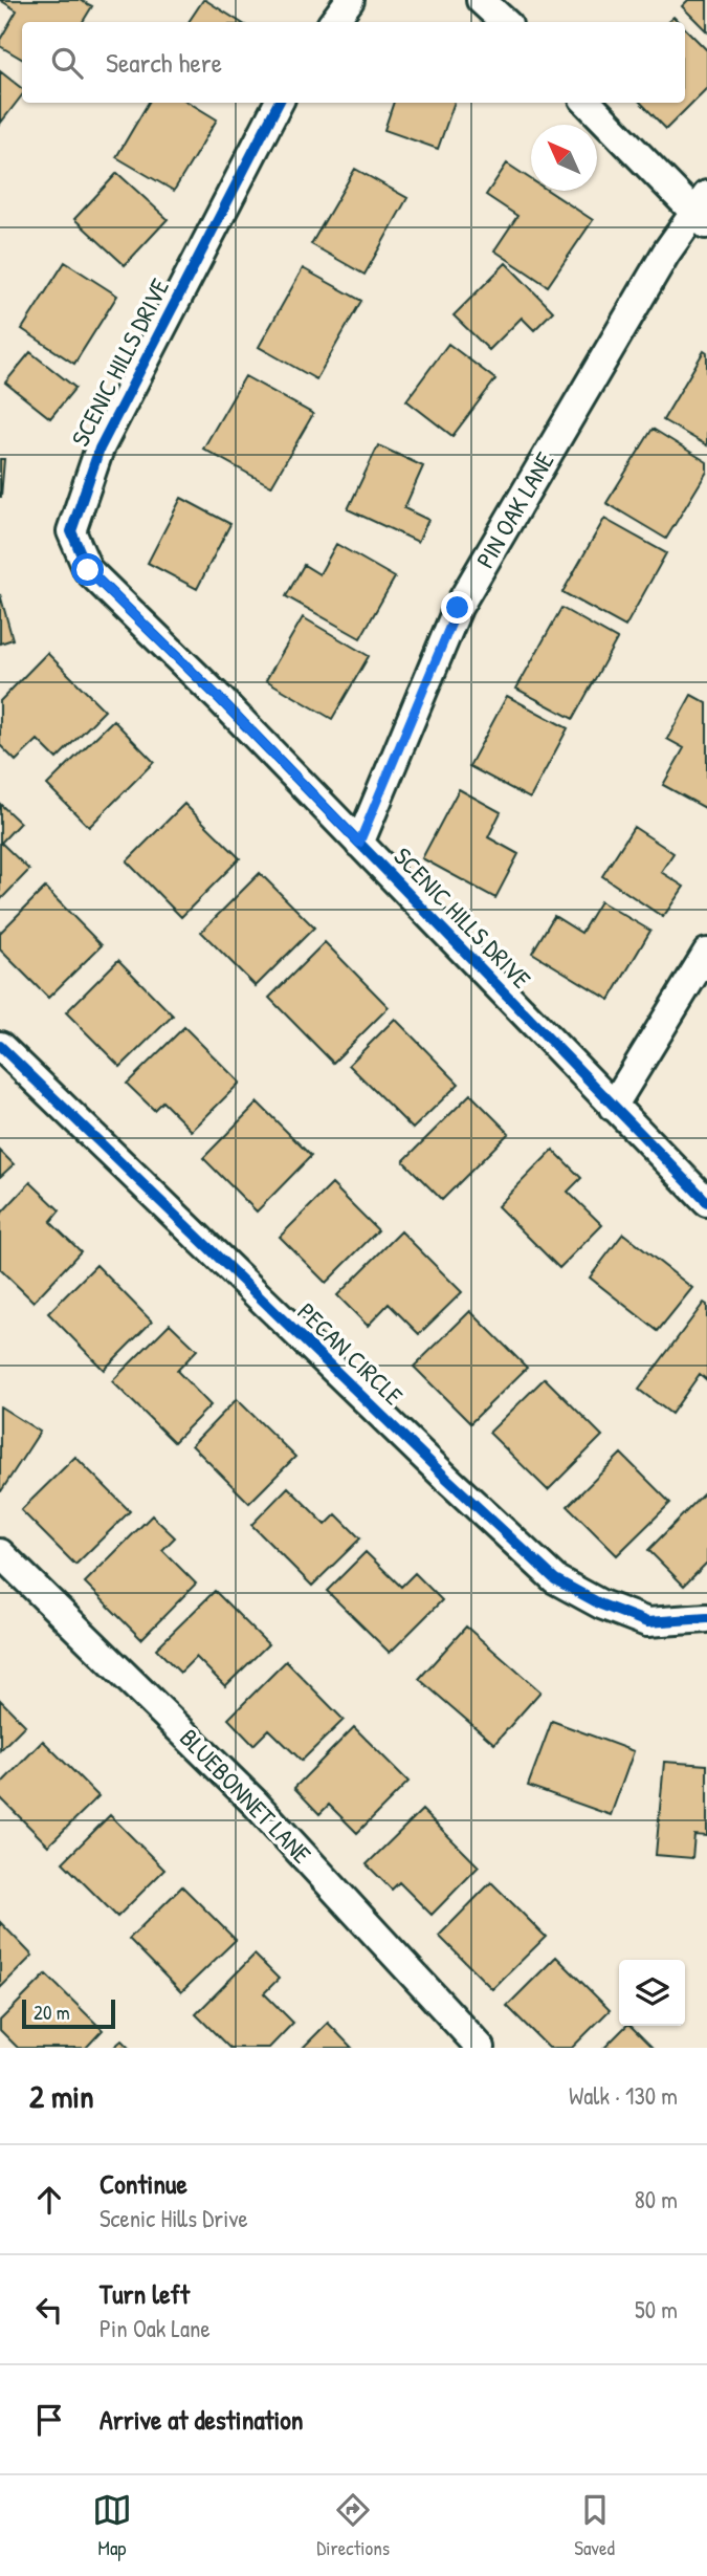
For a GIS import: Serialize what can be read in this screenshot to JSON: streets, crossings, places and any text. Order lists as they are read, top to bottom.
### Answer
{
  "streets": {
    "street": [
      "SCENIC HILLS DRIVE",
      "PIN OAK LANE",
      "PECAN CIRCLE",
      "BLUEBONNET LANE"
    ]
  },
  "crossings": [
    ["SCENIC HILLS DRIVE", "PIN OAK LANE"]
  ],
  "scale_bar": "20 m",
  "north": "top left",
  "page": {
    "search": "Search here",
    "scale": "20 m",
    "heading": ["2 min", "Walk · 130 m"],
    "list": [
      ["Continue", "Scenic Hills Drive", "80 m"],
      ["Turn left", "Pin Oak Lane", "50 m"],
      "Arrive at destination"
    ],
    "nav": ["Map", "Directions", "Saved"]
  }
}
